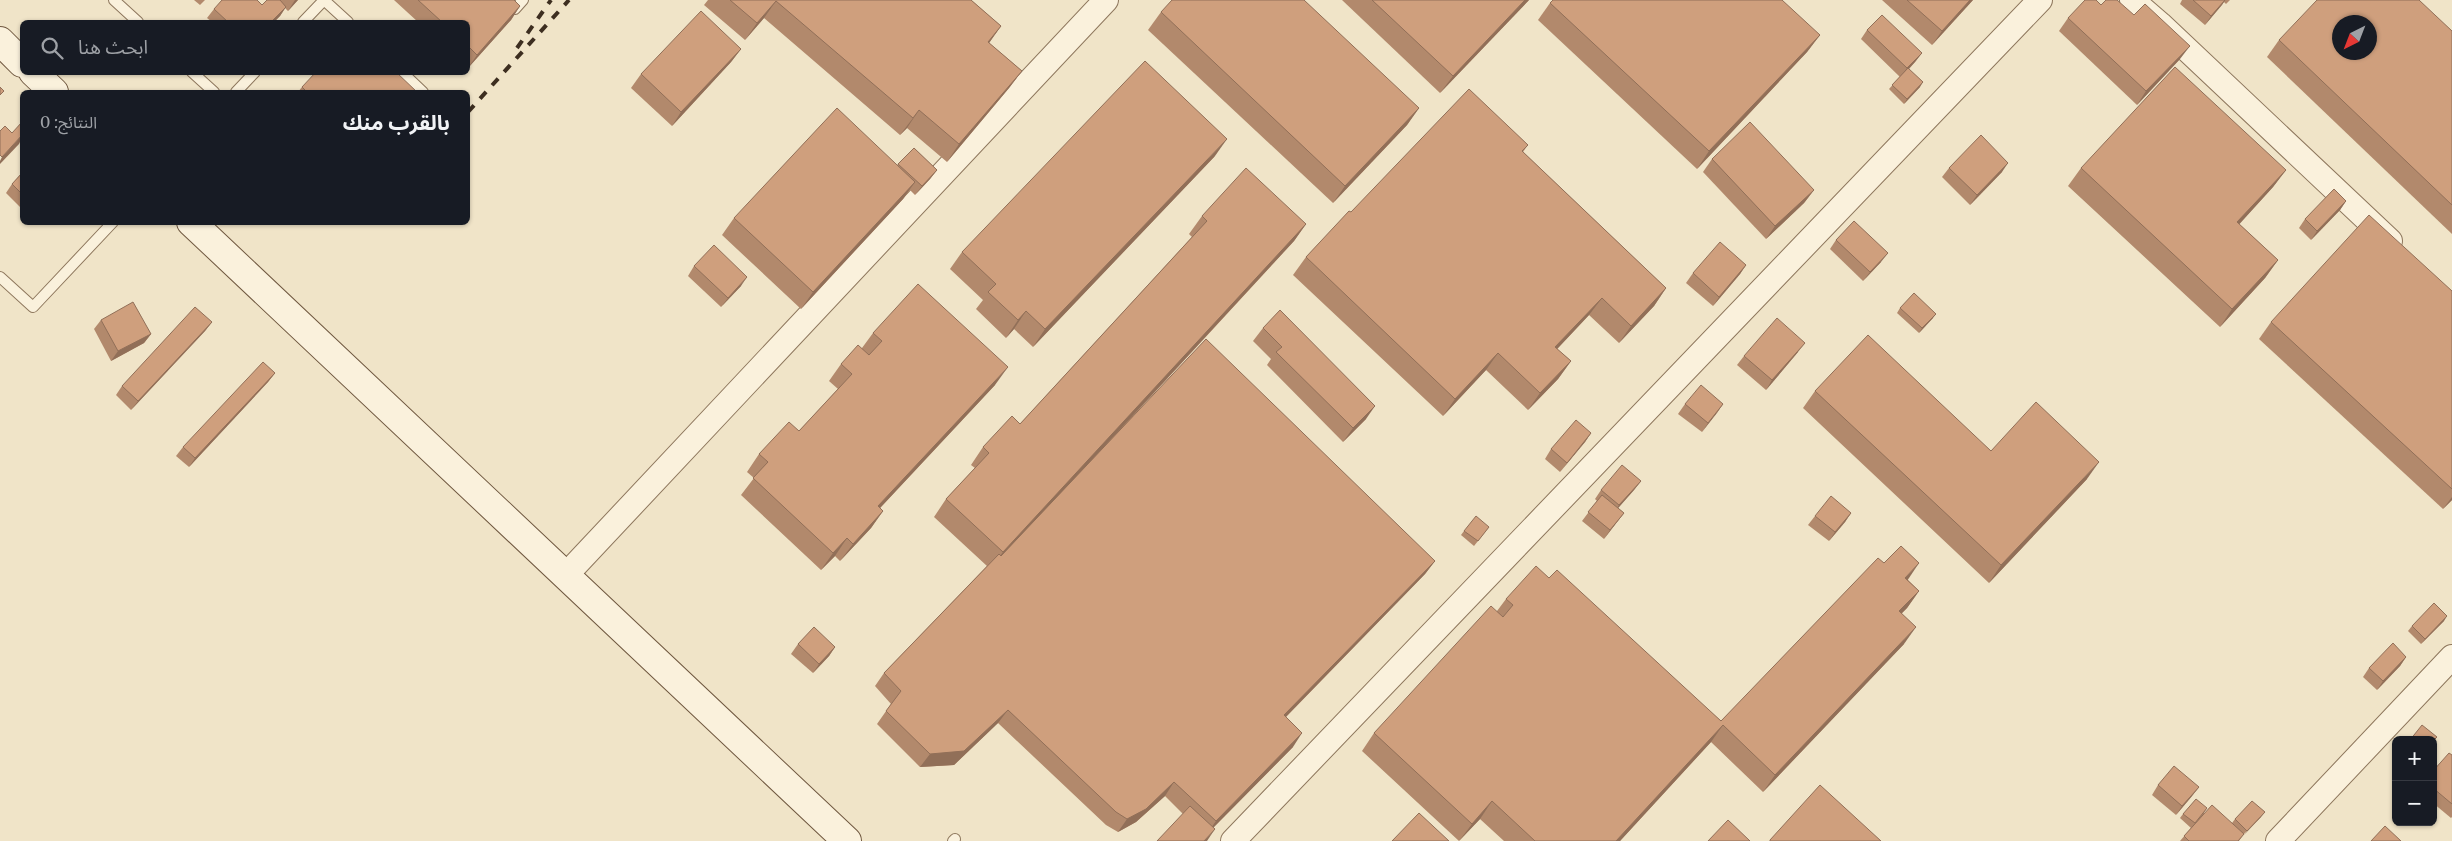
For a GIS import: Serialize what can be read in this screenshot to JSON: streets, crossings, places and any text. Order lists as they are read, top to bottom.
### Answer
{
  "north": "bottom left",
  "page": {
    "search": "ابحث هنا",
    "heading": ["بالقرب منك", "النتائج: 0"],
    "map_buttons": ["+", "−"]
  }
}
